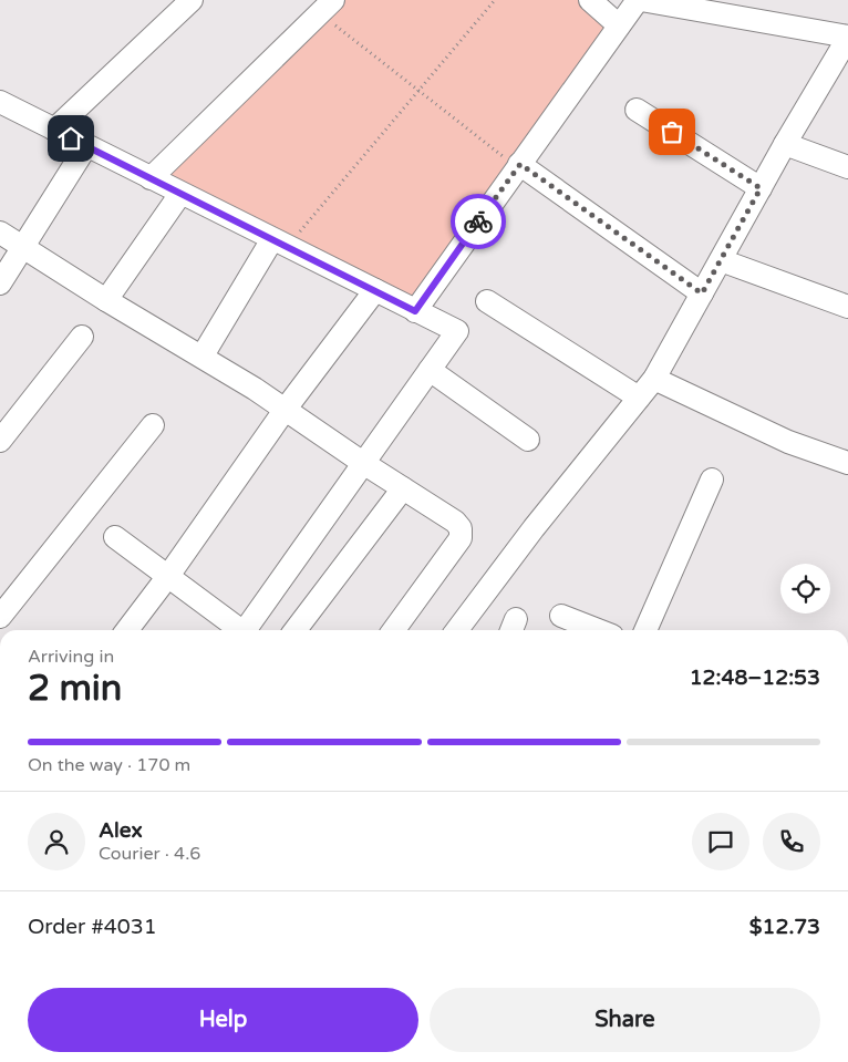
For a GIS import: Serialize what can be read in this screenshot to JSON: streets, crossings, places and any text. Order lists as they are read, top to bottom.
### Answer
{
  "page": {
    "heading": ["2 min", "Arriving in", "12:48–12:53"],
    "panel": [
      "Alex",
      "Courier · 4.6",
      "Order #4031",
      "$12.73"
    ],
    "bar": "On the way · 170 m",
    "buttons": ["Help", "Share"]
  }
}
